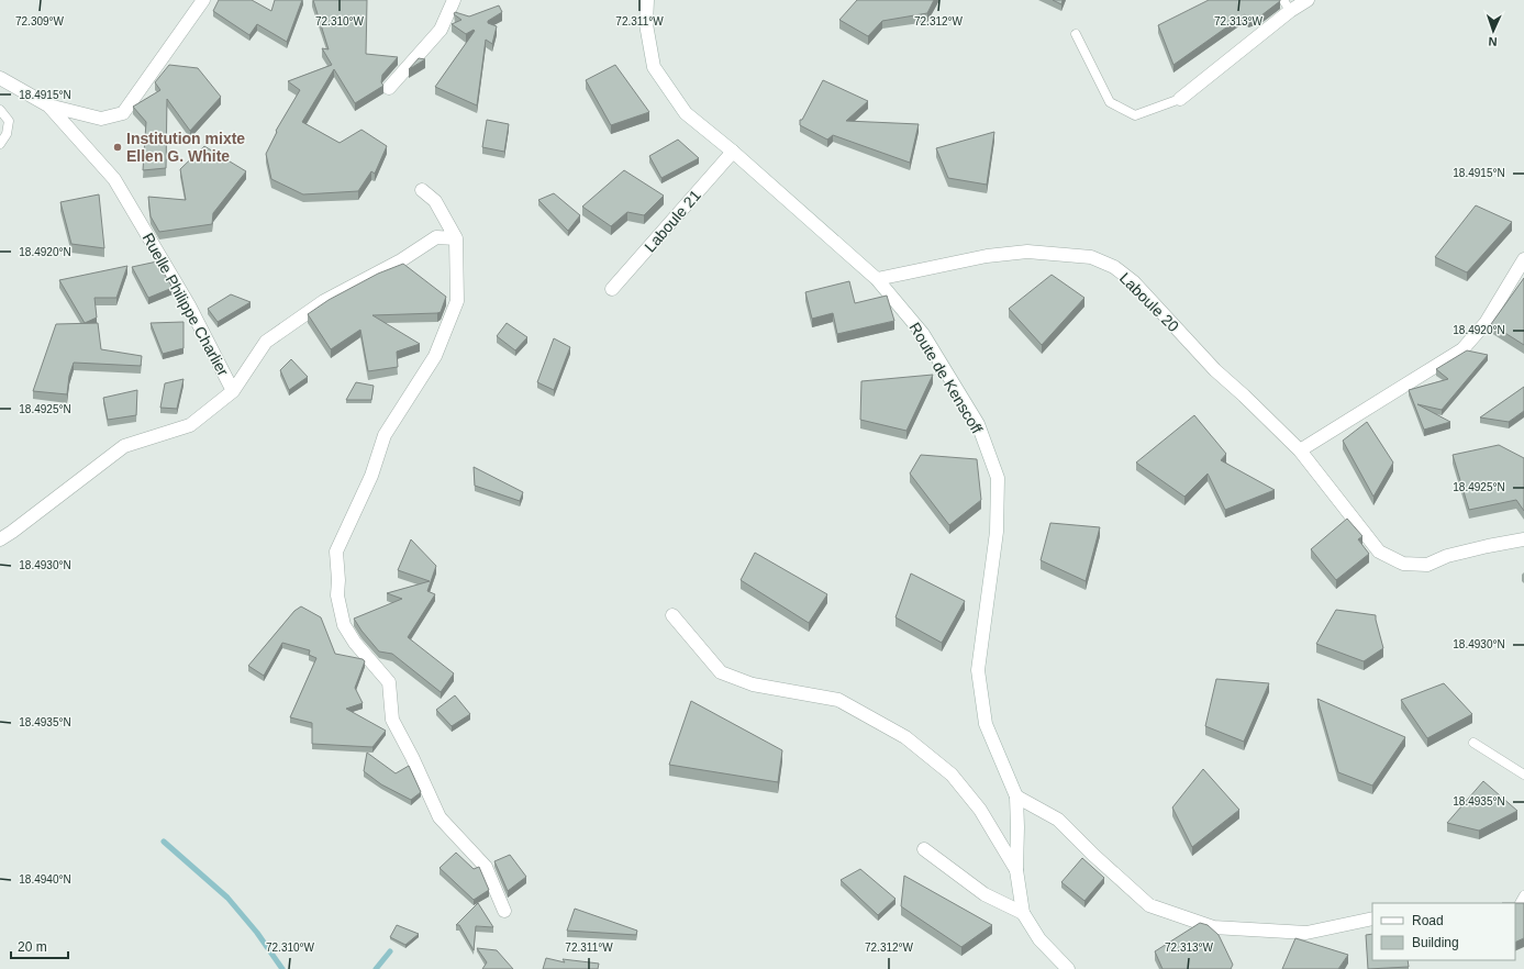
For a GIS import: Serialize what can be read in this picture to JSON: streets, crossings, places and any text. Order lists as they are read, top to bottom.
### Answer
{
  "streets": {
    "street": [
      "Laboule 21",
      "Laboule 20",
      "Ruelle Philippe Charlier",
      "Route de Kenscoff"
    ]
  },
  "crossings": [
    ["Laboule 21", "Route de Kenscoff"],
    ["Laboule 20", "Route de Kenscoff"]
  ],
  "places": ["Institution mixte Ellen G. White"],
  "legend": ["Road", "Building"],
  "scale_bar": "20 m",
  "north": "bottom",
  "coordinates": [
    "72.310°W",
    "72.311°W",
    "72.312°W",
    "72.313°W",
    "72.309°W",
    "18.4915°N",
    "18.4920°N",
    "18.4925°N",
    "18.4930°N",
    "18.4935°N",
    "18.4940°N"
  ]
}
